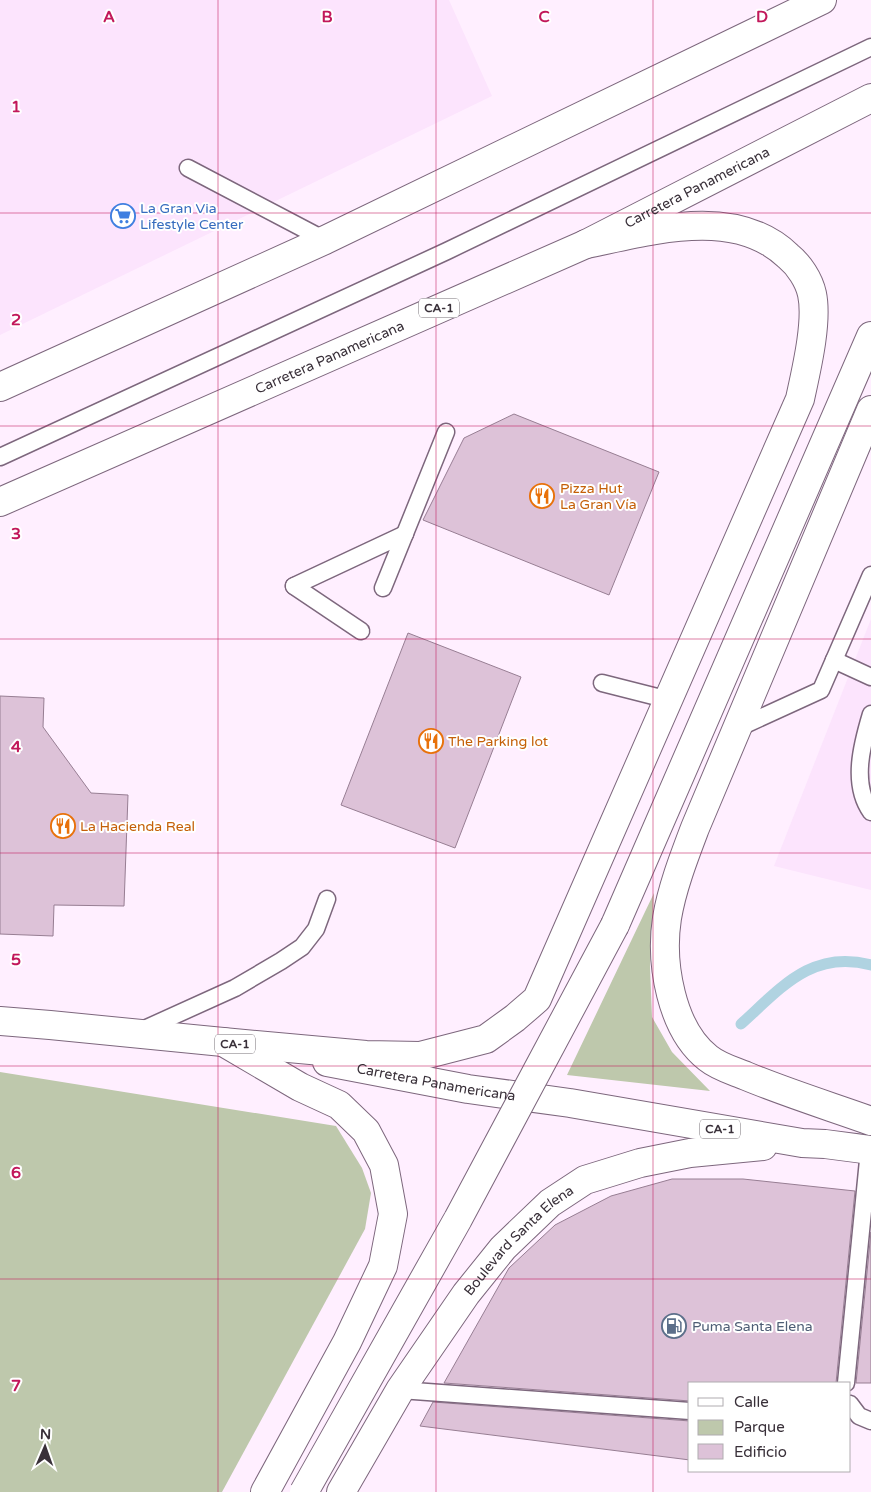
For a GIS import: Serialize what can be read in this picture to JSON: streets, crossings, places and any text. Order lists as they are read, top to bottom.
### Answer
{
  "streets": {
    "main road": ["Carretera Panamericana", "CA-1", "Boulevard Santa Elena"]
  },
  "crossings": [
    ["Carretera Panamericana", "Boulevard Santa Elena"]
  ],
  "places": {
    "supermarket": ["La Gran Via Lifestyle Center"],
    "restaurant": ["Pizza Hut La Gran Vía", "The Parking lot", "La Hacienda Real"],
    "fuel station": ["Puma Santa Elena"]
  },
  "legend": ["Calle", "Parque", "Edificio"],
  "north": "top",
  "grid": {
    "columns": [
      "A",
      "B",
      "C",
      "D"
    ],
    "rows": [
      "1",
      "2",
      "3",
      "4",
      "5",
      "6",
      "7"
    ]
  }
}
